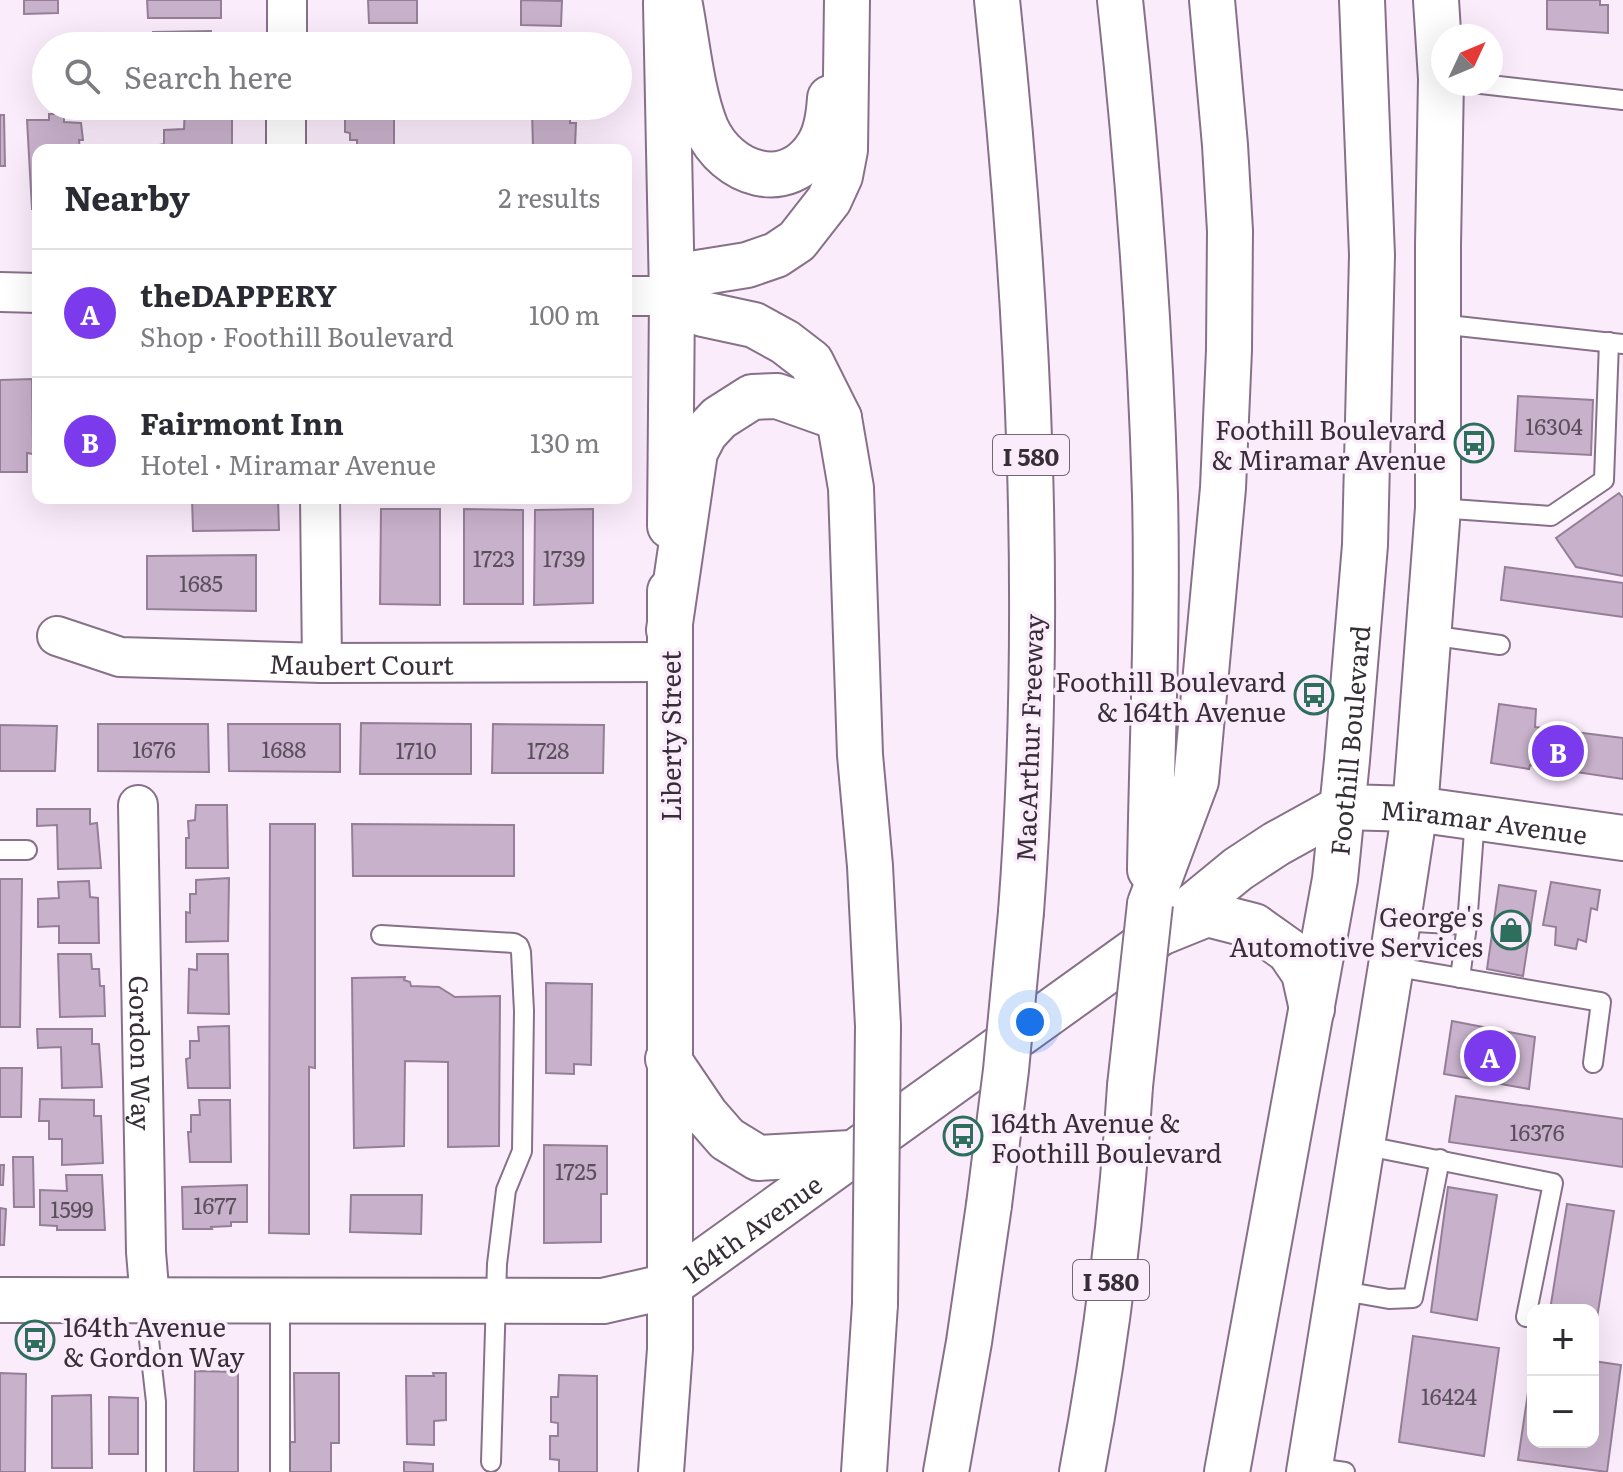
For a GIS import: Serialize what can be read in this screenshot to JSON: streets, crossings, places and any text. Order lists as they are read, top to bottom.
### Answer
{
  "streets": {
    "main road": [
      "I 580",
      "Liberty Street",
      "MacArthur Freeway",
      "Foothill Boulevard",
      "Miramar Avenue",
      "164th Avenue"
    ],
    "street": ["Maubert Court", "Gordon Way"]
  },
  "crossings": [
    ["I 580", "164th Avenue"],
    ["Maubert Court", "Liberty Street"],
    ["Liberty Street", "164th Avenue"],
    ["Foothill Boulevard", "Miramar Avenue"],
    ["Foothill Boulevard", "164th Avenue"],
    ["Miramar Avenue", "164th Avenue"],
    ["Gordon Way", "164th Avenue"]
  ],
  "places": {
    "bus stop": [
      "Foothill Boulevard & Miramar Avenue",
      "Foothill Boulevard & 164th Avenue",
      "164th Avenue & Foothill Boulevard",
      "164th Avenue & Gordon Way"
    ],
    "shop": ["George's Automotive Services"]
  },
  "house_numbers": [
    "16304",
    "1723",
    "1739",
    "1685",
    "1676",
    "1688",
    "1710",
    "1728",
    "16376",
    "1725",
    "1677",
    "1599",
    "16424"
  ],
  "north": "top right",
  "page": {
    "search": "Search here",
    "heading": ["Nearby", "2 results"],
    "list": [
      {
        "mark": "A",
        "name": "theDAPPERY",
        "note": "Shop · Foothill Boulevard",
        "value": "100 m"
      },
      {
        "mark": "B",
        "name": "Fairmont Inn",
        "note": "Hotel · Miramar Avenue",
        "value": "130 m"
      }
    ],
    "pins": ["B", "A"],
    "map_buttons": ["+", "−"]
  }
}
